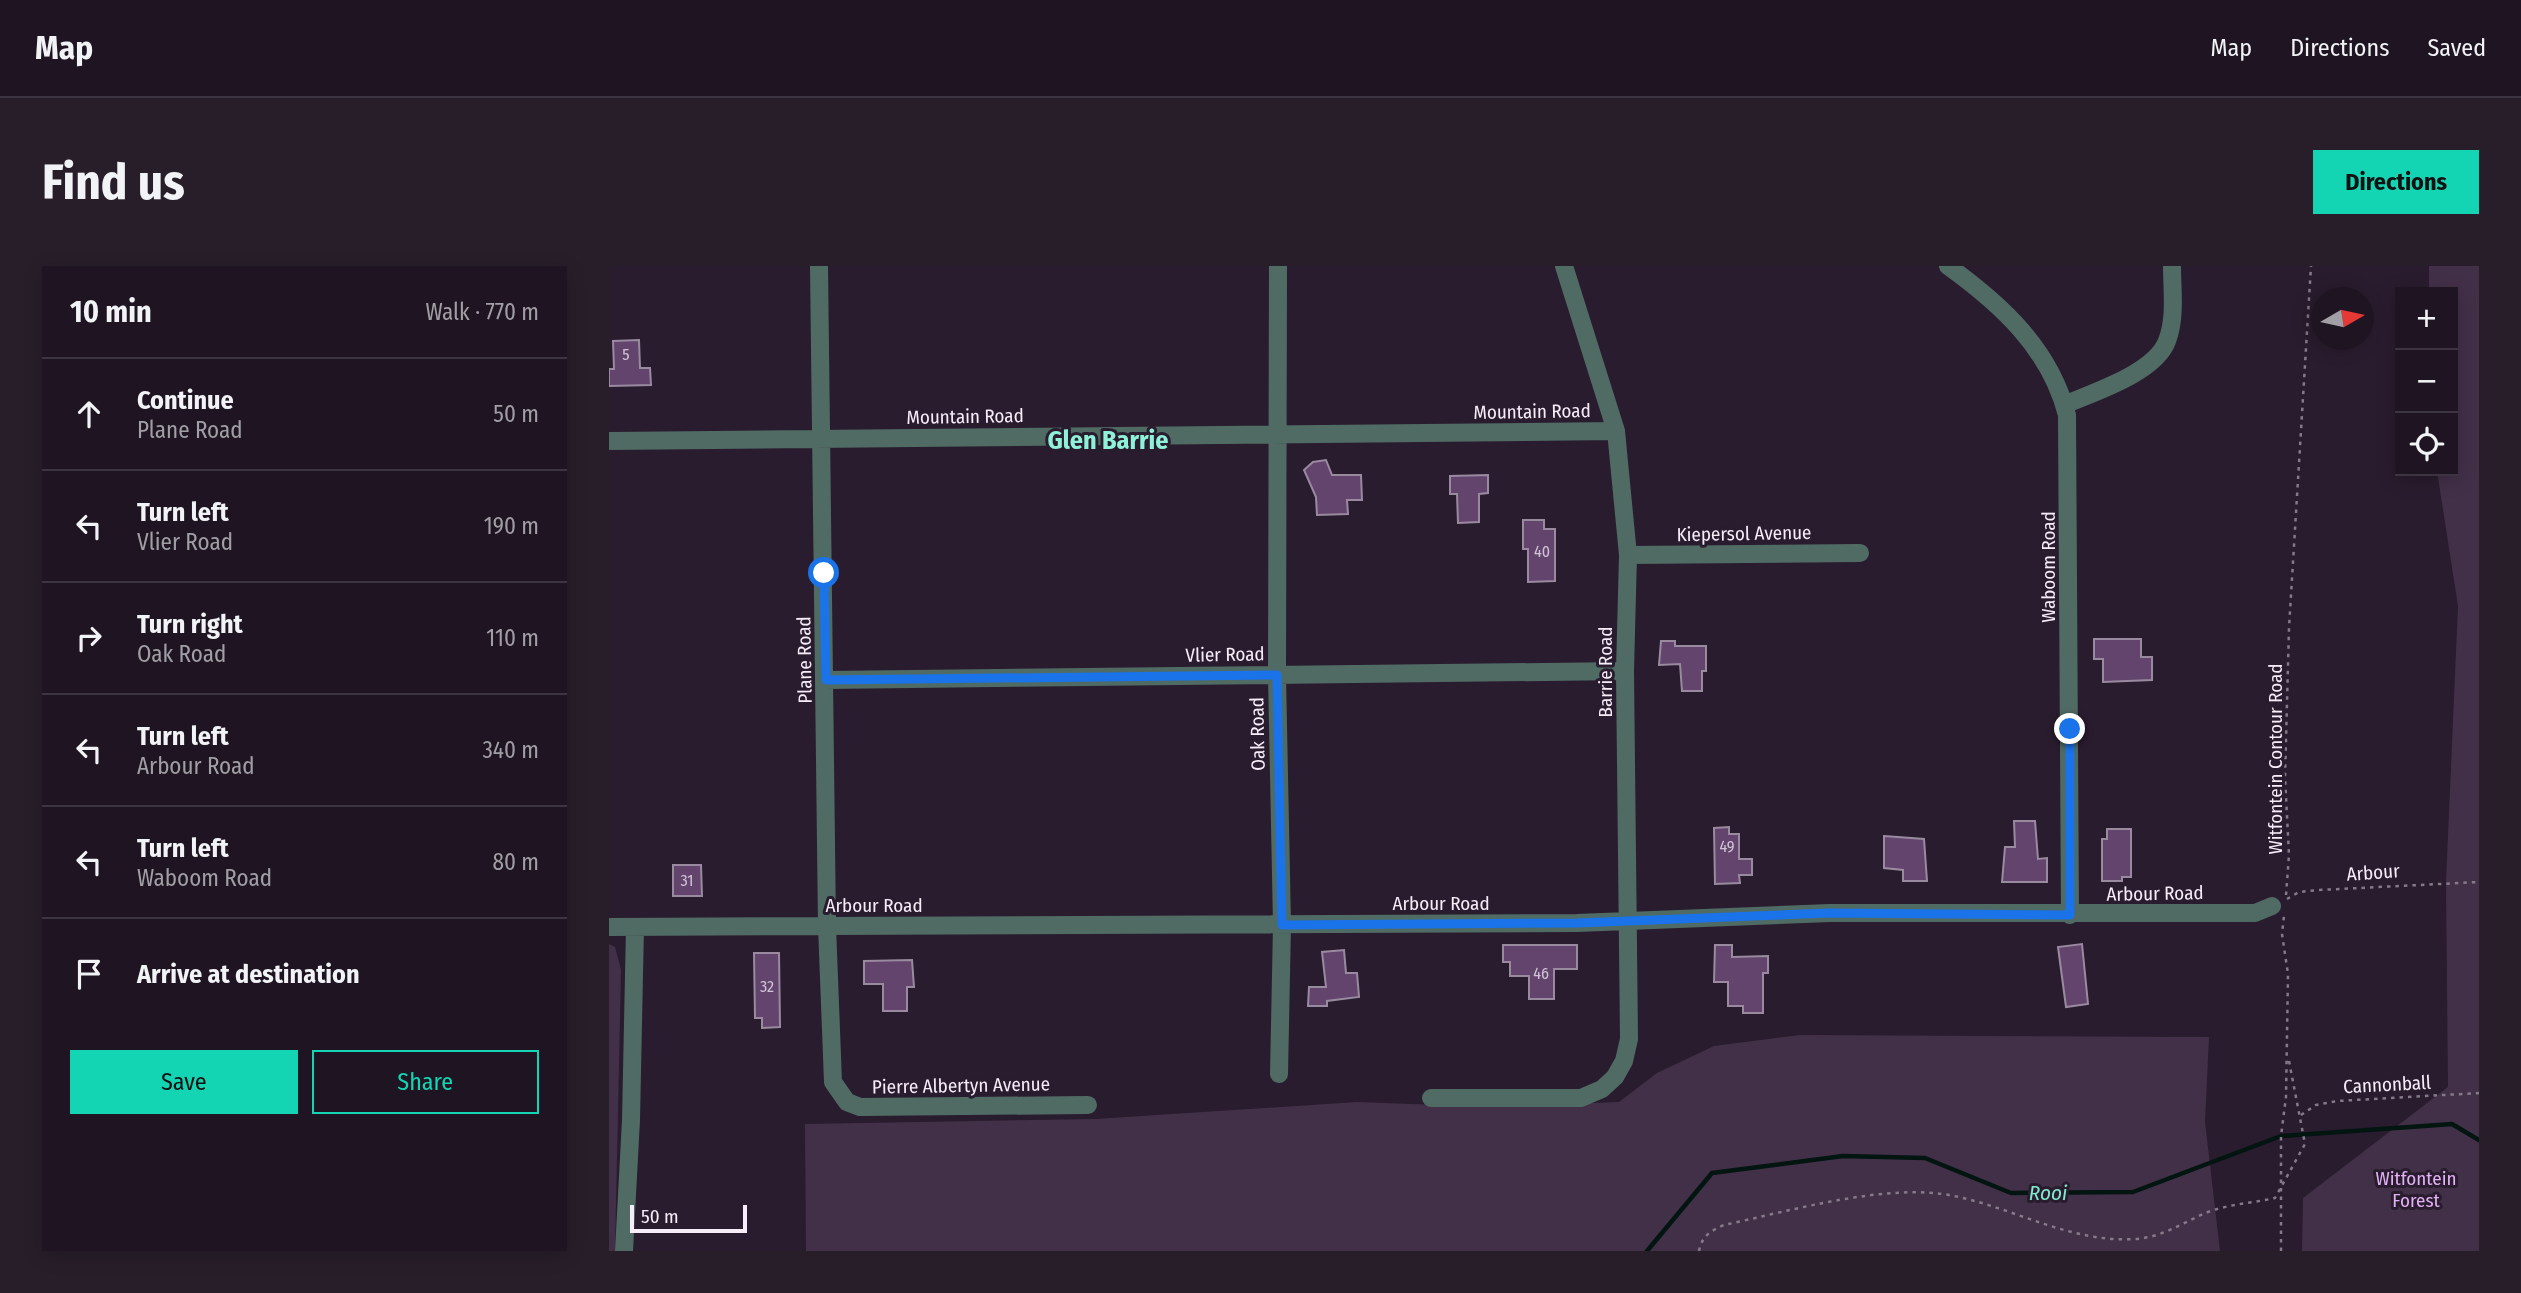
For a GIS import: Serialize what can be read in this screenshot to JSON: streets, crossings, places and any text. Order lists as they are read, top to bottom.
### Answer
{
  "streets": {
    "street": [
      "Mountain Road",
      "Kiepersol Avenue",
      "Waboom Road",
      "Vlier Road",
      "Plane Road",
      "Barrie Road",
      "Oak Road",
      "Arbour Road",
      "Pierre Albertyn Avenue"
    ],
    "path": ["Witfontein Contour Road", "Arbour", "Cannonball"]
  },
  "crossings": [
    ["Mountain Road", "Plane Road"],
    ["Mountain Road", "Barrie Road"],
    ["Mountain Road", "Oak Road"],
    ["Kiepersol Avenue", "Barrie Road"],
    ["Waboom Road", "Arbour Road"],
    ["Vlier Road", "Plane Road"],
    ["Vlier Road", "Barrie Road"],
    ["Vlier Road", "Oak Road"],
    ["Plane Road", "Arbour Road"],
    ["Plane Road", "Pierre Albertyn Avenue"],
    ["Barrie Road", "Arbour Road"],
    ["Oak Road", "Arbour Road"],
    ["Witfontein Contour Road", "Arbour"],
    ["Witfontein Contour Road", "Arbour Road"],
    ["Arbour", "Arbour Road"],
    ["Arbour Road", "Pierre Albertyn Avenue"]
  ],
  "districts": ["Glen Barrie"],
  "water": ["Rooi"],
  "parks": ["Witfontein Forest"],
  "house_numbers": [
    "5",
    "40",
    "49",
    "31",
    "46",
    "32"
  ],
  "scale_bar": "50 m",
  "north": "right",
  "page": {
    "header": "Map",
    "nav": ["Map", "Directions", "Saved"],
    "buttons": [
      "Directions",
      ["Save", "Share"]
    ],
    "title": "Find us",
    "heading": ["10 min", "Walk · 770 m"],
    "map_buttons": ["+", "−"],
    "list": [
      ["Continue", "Plane Road", "50 m"],
      ["Turn left", "Vlier Road", "190 m"],
      ["Turn right", "Oak Road", "110 m"],
      ["Turn left", "Arbour Road", "340 m"],
      ["Turn left", "Waboom Road", "80 m"],
      "Arrive at destination"
    ],
    "scale": "50 m"
  }
}
